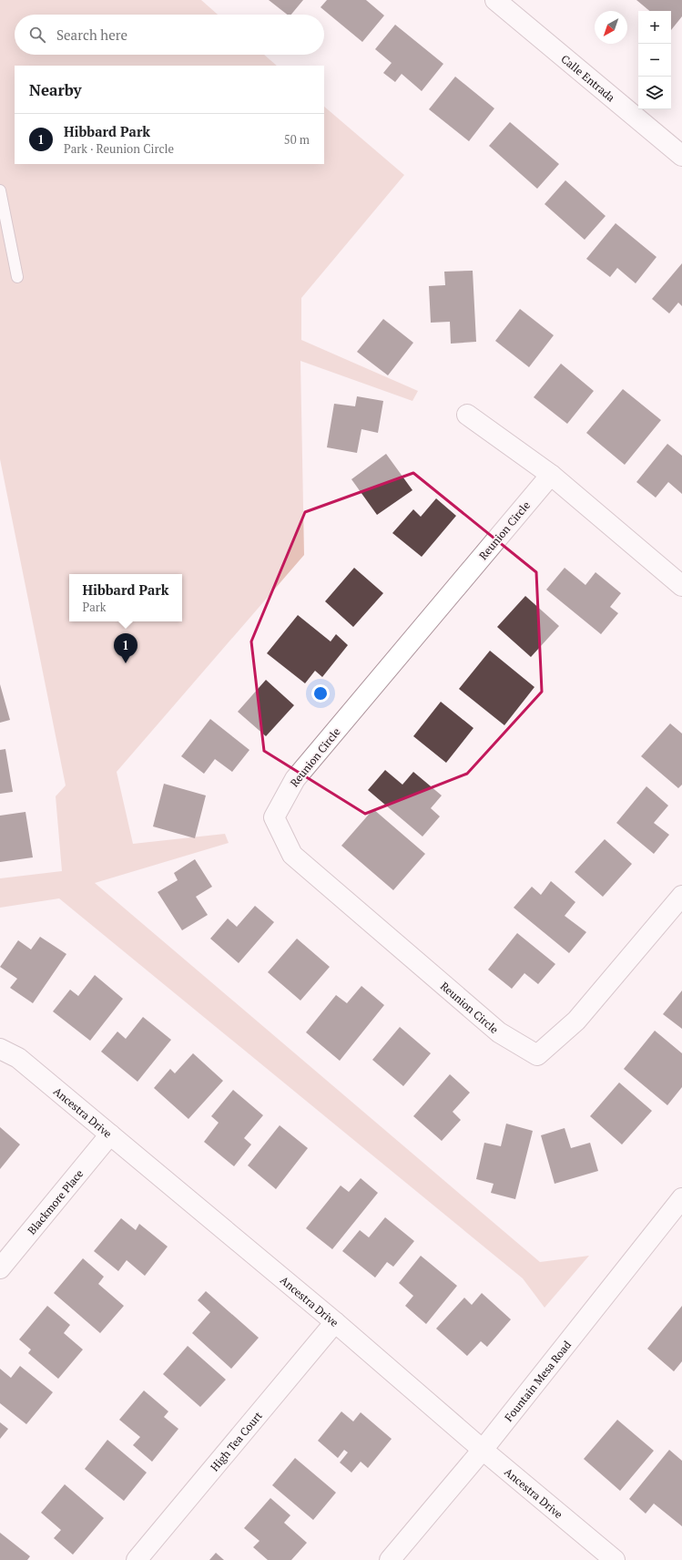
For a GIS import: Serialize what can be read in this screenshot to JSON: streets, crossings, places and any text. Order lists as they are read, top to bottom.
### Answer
{
  "streets": {
    "street": [
      "Calle Entrada",
      "Reunion Circle",
      "Ancestra Drive",
      "Blackmore Place",
      "Fountain Mesa Road",
      "High Tea Court"
    ]
  },
  "crossings": [
    ["Ancestra Drive", "Blackmore Place"],
    ["Ancestra Drive", "Fountain Mesa Road"],
    ["Ancestra Drive", "High Tea Court"]
  ],
  "north": "bottom left",
  "page": {
    "map_buttons": ["+", "−"],
    "search": "Search here",
    "heading": "Nearby",
    "list": [
      {
        "mark": "1",
        "name": "Hibbard Park",
        "note": "Park · Reunion Circle",
        "value": "50 m"
      }
    ],
    "popup": ["Hibbard Park", "Park"],
    "pins": "1"
  }
}
